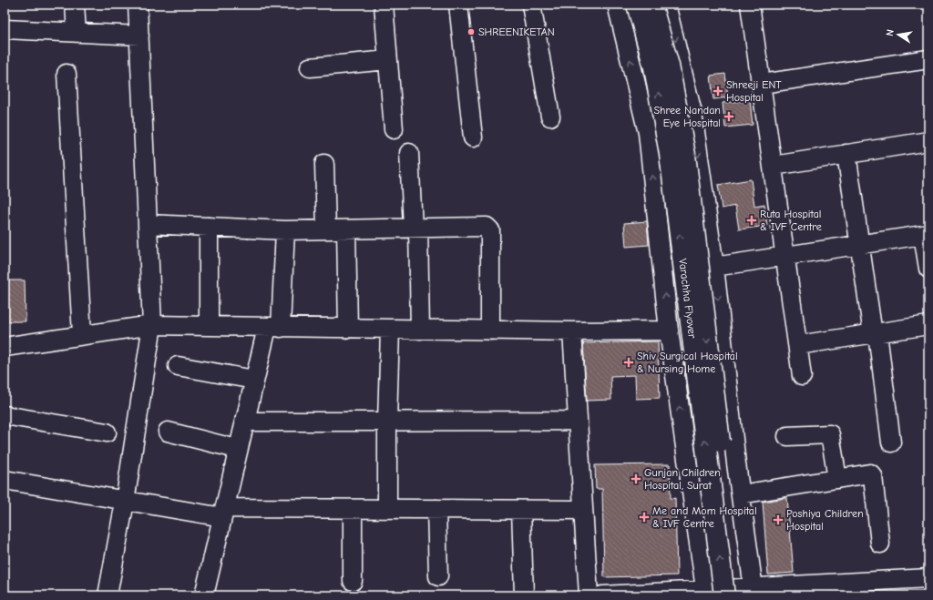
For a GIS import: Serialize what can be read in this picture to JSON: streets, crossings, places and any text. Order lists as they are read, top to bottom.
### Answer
{
  "streets": {
    "main road": ["Varachha Flyover"]
  },
  "places": {
    "other": ["SHREENIKETAN"],
    "health": [
      "Shreeji ENT Hospital",
      "Shree Nandan Eye Hospital",
      "Ruta Hospital & IVF Centre",
      "Shiv Surgical Hospital & Nursing Home",
      "Gunjan Children Hospital, Surat",
      "Me and Mom Hospital & IVF Centre",
      "Poshiya Children Hospital"
    ]
  },
  "north": "left"
}
